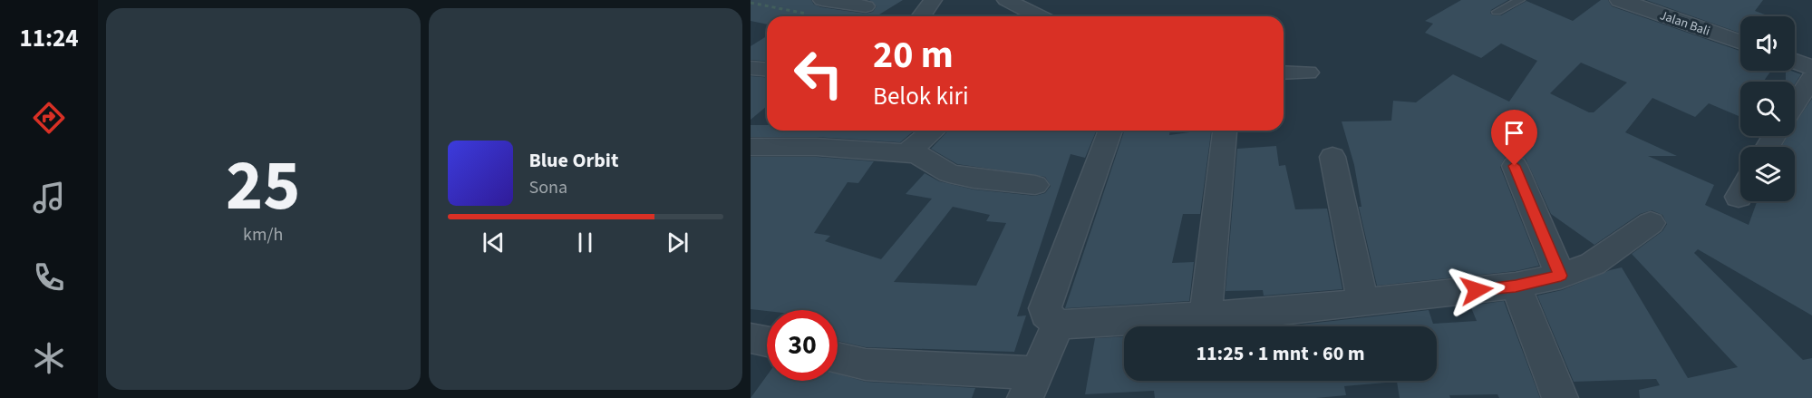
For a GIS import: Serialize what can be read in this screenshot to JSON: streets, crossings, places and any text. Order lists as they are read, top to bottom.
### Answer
{
  "streets": {
    "street": ["Jalan Bali"]
  },
  "page": {
    "tabs": "11:24",
    "tile": ["25", "km/h"],
    "turn": ["20 m", "Belok kiri"],
    "song": ["Blue Orbit", "Sona"],
    "limit": "30",
    "trip": "11:25 · 1 mnt · 60 m"
  }
}
